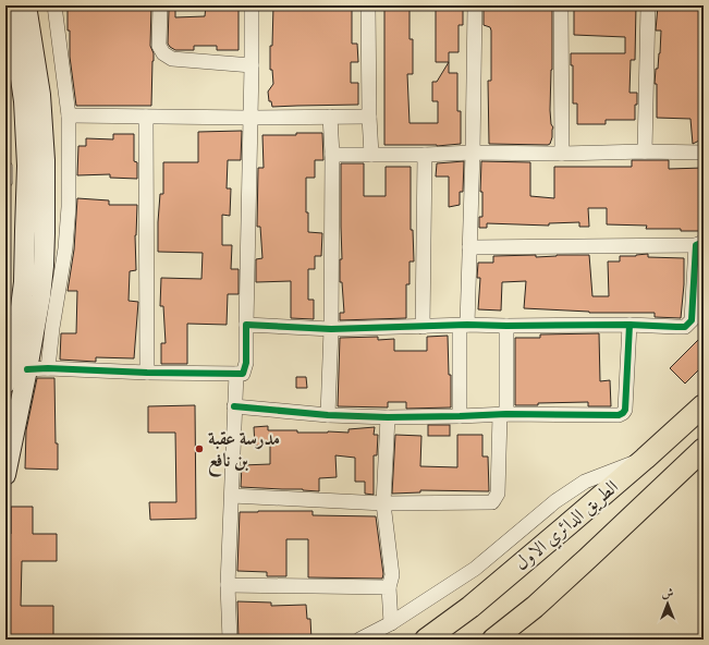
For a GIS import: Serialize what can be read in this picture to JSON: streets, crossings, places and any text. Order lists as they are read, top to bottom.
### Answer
{
  "streets": {
    "main road": ["الطريق الدائري الاول"]
  },
  "places": ["مدرسة عقبة بن نافع"],
  "north": "top"
}
